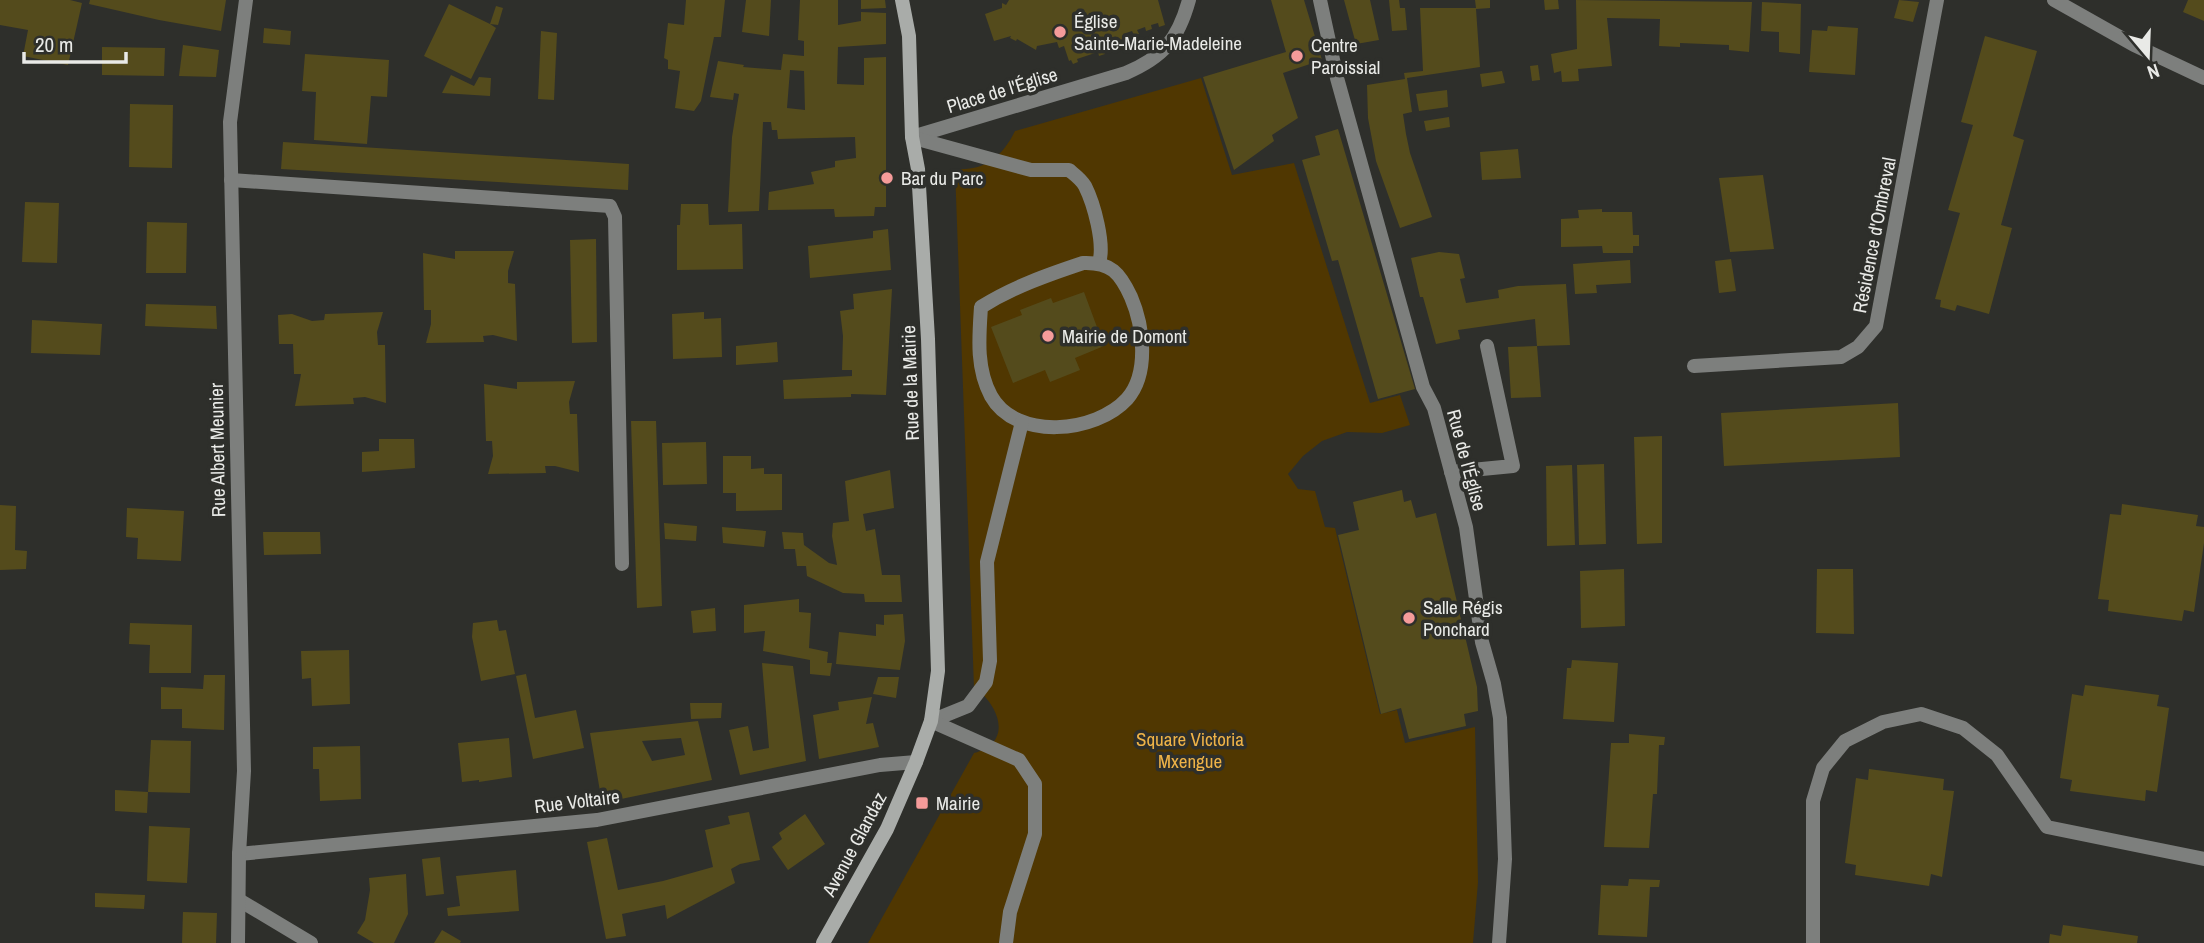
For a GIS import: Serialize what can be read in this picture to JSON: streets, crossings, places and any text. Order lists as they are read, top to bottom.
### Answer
{
  "streets": {
    "street": [
      "Place de l'Église",
      "Résidence d'Ombreval",
      "Rue de la Mairie",
      "Rue Albert Meunier",
      "Rue de l'Église",
      "Rue Voltaire",
      "Avenue Glandaz"
    ]
  },
  "crossings": [
    ["Place de l'Église", "Rue de la Mairie"],
    ["Rue de la Mairie", "Rue Voltaire"],
    ["Rue de la Mairie", "Avenue Glandaz"],
    ["Rue Albert Meunier", "Rue Voltaire"],
    ["Rue Voltaire", "Avenue Glandaz"]
  ],
  "parks": ["Square Victoria Mxengue"],
  "places": {
    "other": [
      "Église Sainte-Marie-Madeleine",
      "Centre Paroissial",
      "Bar du Parc",
      "Mairie de Domont",
      "Salle Régis Ponchard"
    ],
    "transit": ["Mairie"]
  },
  "scale_bar": "20 m",
  "north": "bottom"
}
